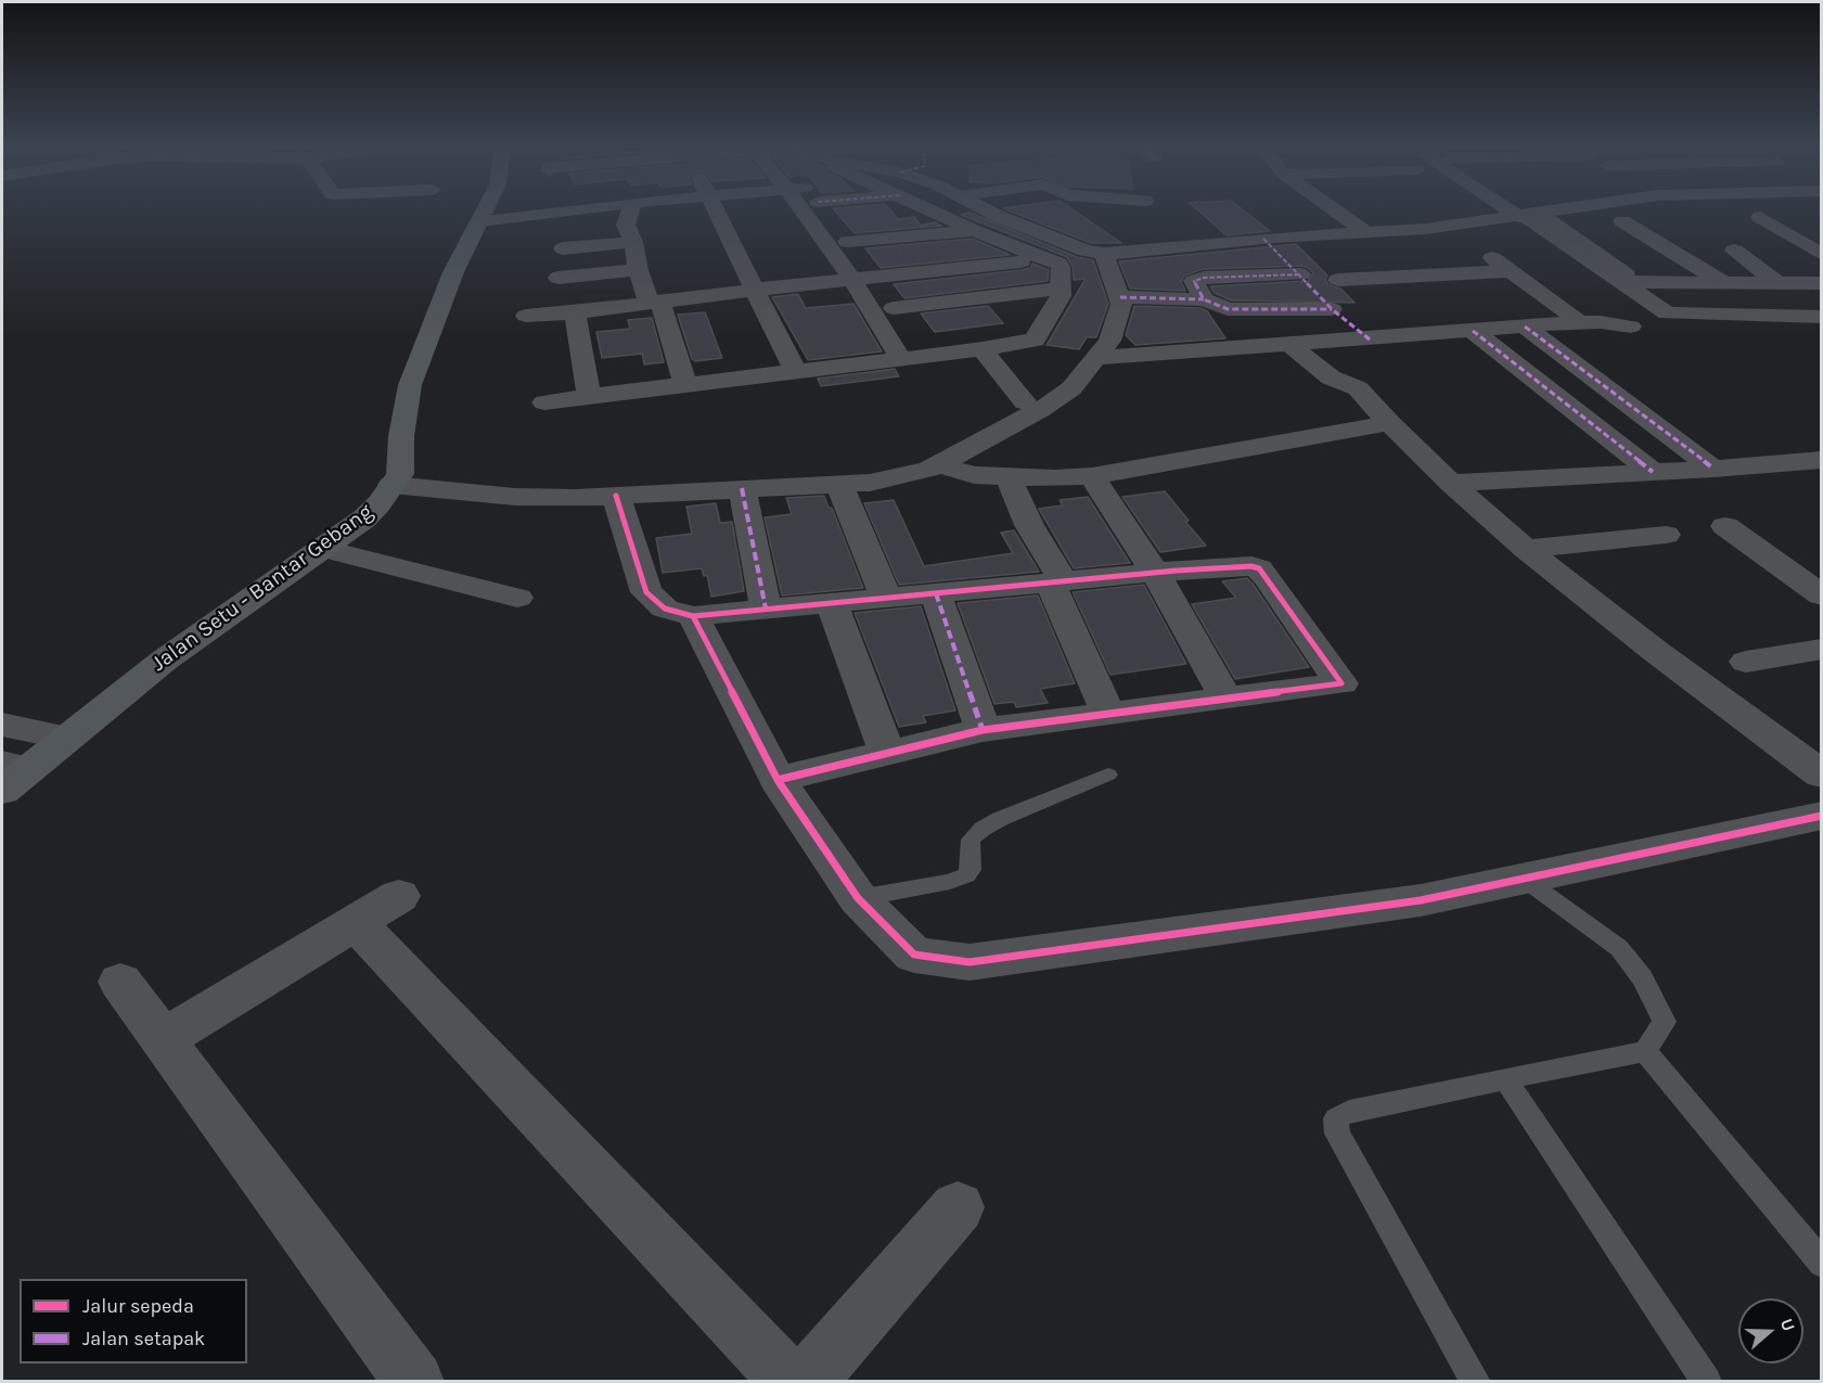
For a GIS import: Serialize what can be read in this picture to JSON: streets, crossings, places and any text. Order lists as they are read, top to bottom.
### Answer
{
  "streets": {
    "main road": ["Jalan Setu - Bantar Gebang"]
  },
  "legend": ["Jalur sepeda", "Jalan setapak"],
  "north": "right"
}
